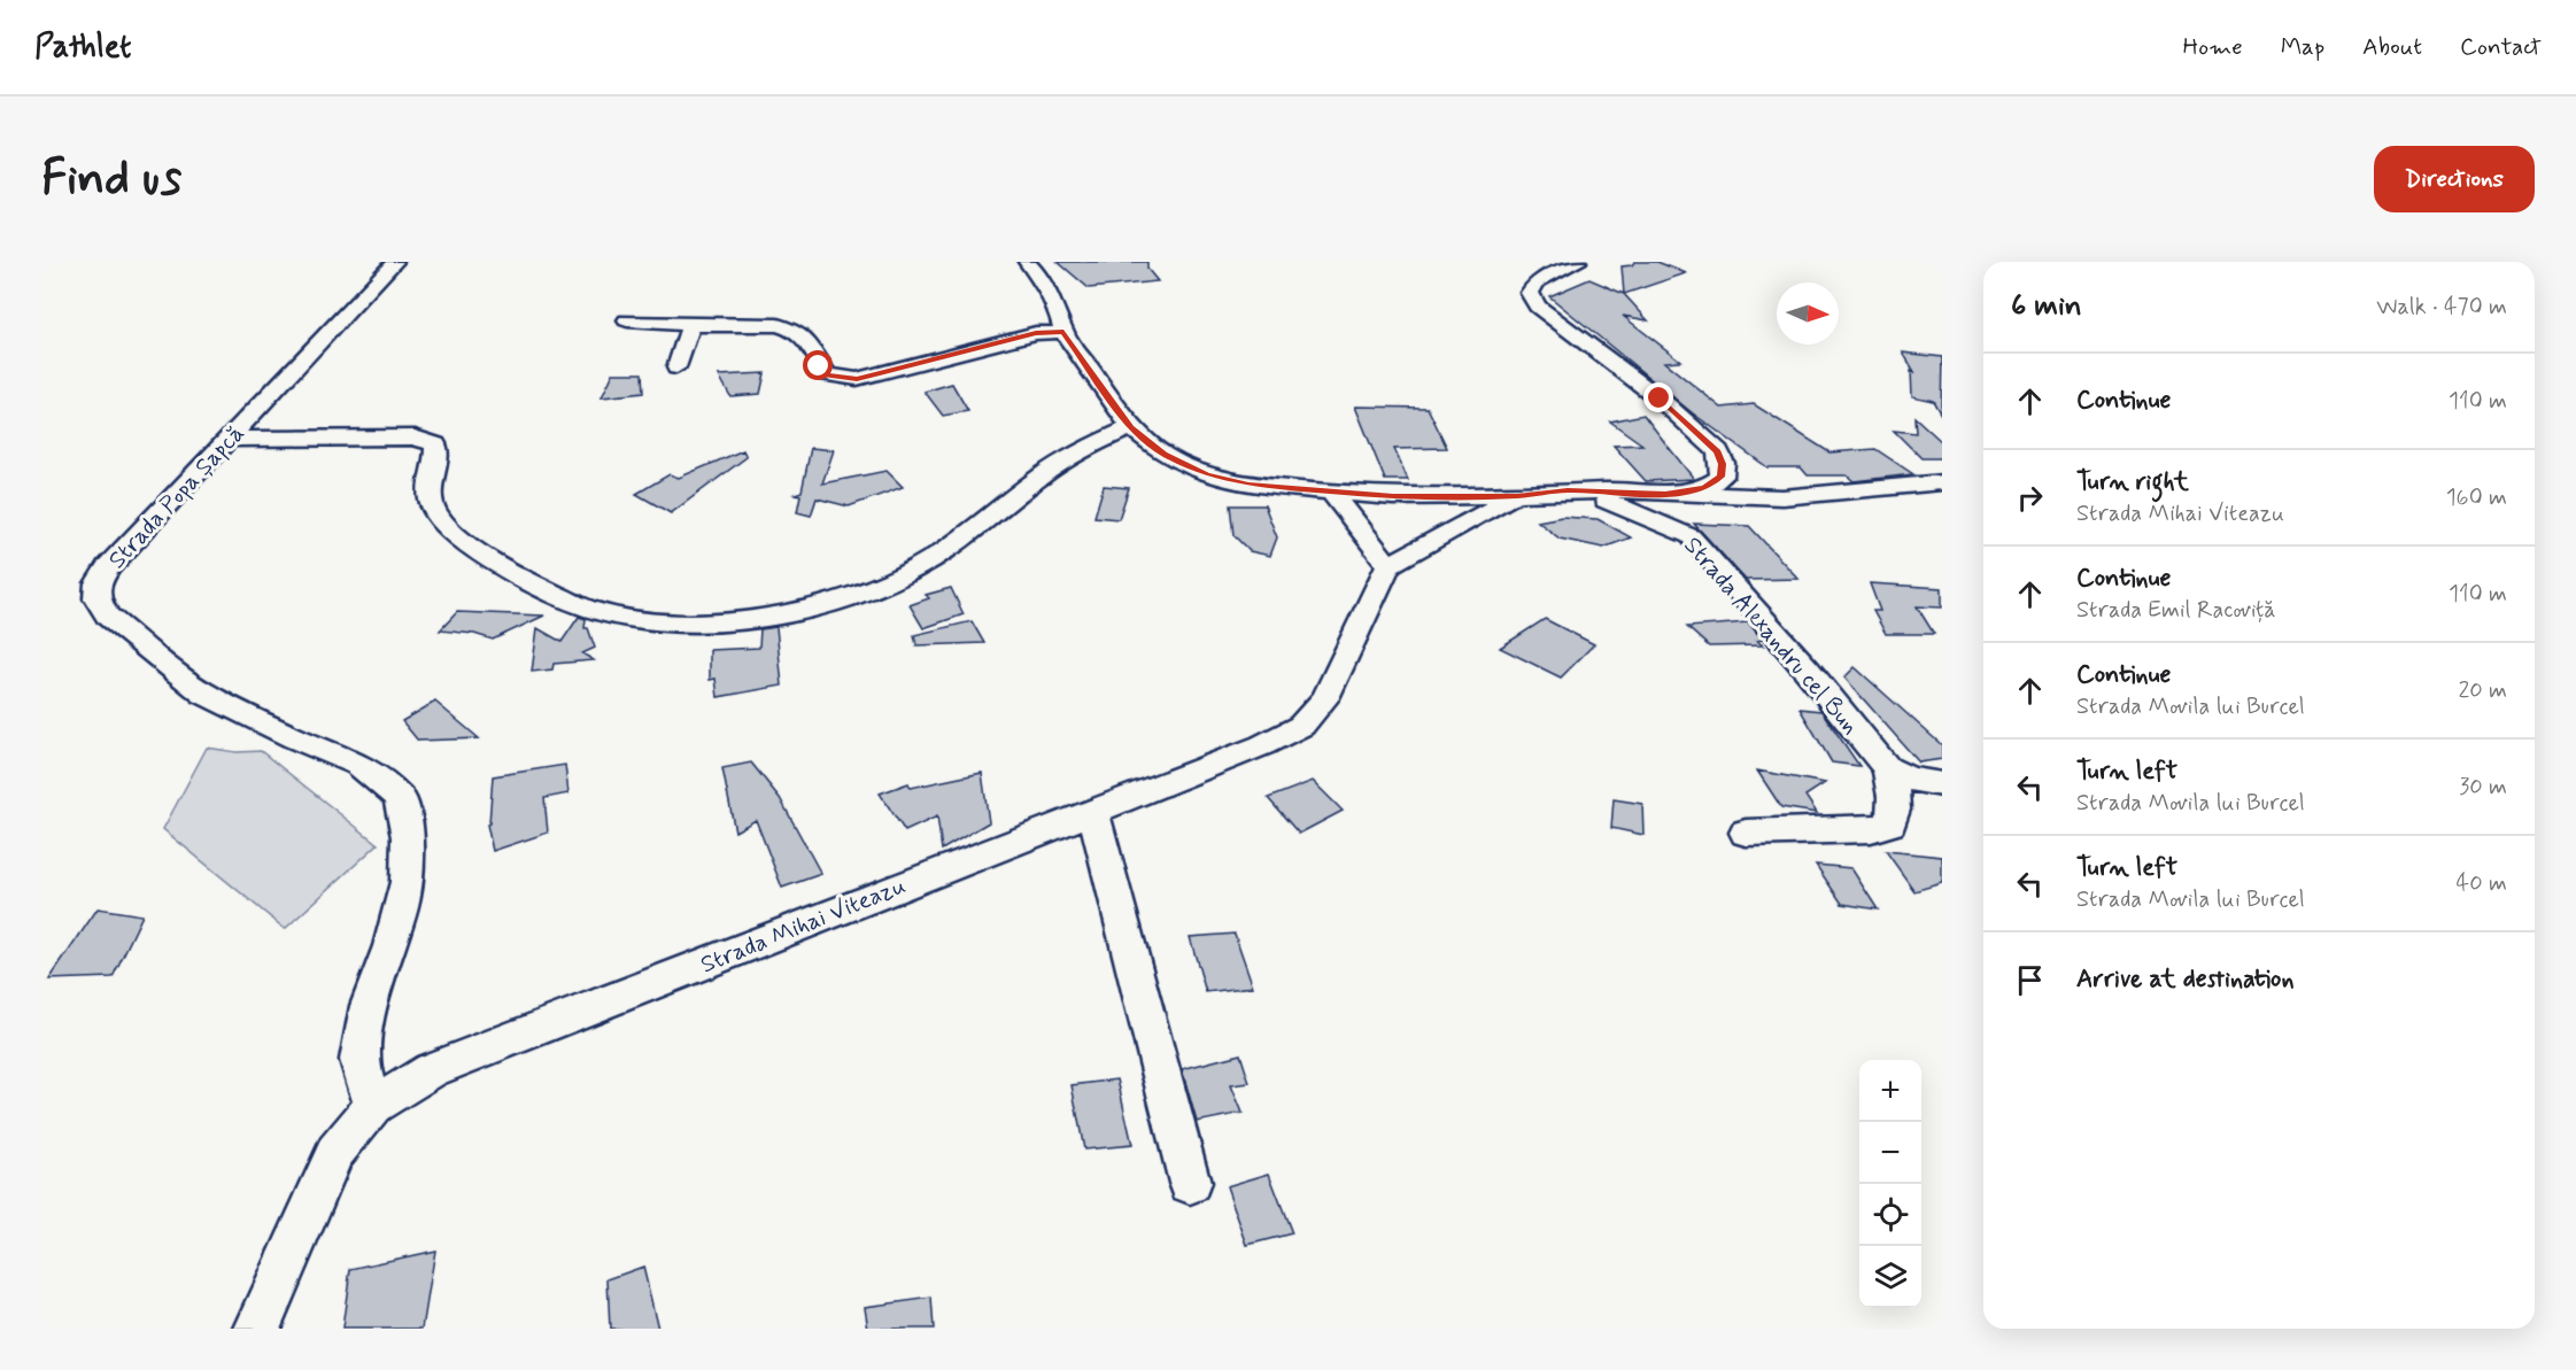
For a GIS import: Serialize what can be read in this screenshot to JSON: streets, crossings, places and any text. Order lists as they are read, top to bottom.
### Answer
{
  "streets": {
    "street": ["Strada Popa Șapcă", "Strada Alexandru cel Bun", "Strada Mihai Viteazu"]
  },
  "crossings": [
    ["Strada Popa Șapcă", "Strada Mihai Viteazu"]
  ],
  "north": "right",
  "page": {
    "header": "Pathlet",
    "nav": [
      "Home",
      "Map",
      "About",
      "Contact"
    ],
    "buttons": "Directions",
    "title": "Find us",
    "heading": ["6 min", "Walk · 470 m"],
    "list": [
      ["Continue", "110 m"],
      ["Turn right", "Strada Mihai Viteazu", "160 m"],
      ["Continue", "Strada Emil Racoviță", "110 m"],
      ["Continue", "Strada Movila lui Burcel", "20 m"],
      ["Turn left", "Strada Movila lui Burcel", "30 m"],
      ["Turn left", "Strada Movila lui Burcel", "40 m"],
      "Arrive at destination"
    ],
    "map_buttons": ["+", "−"]
  }
}
